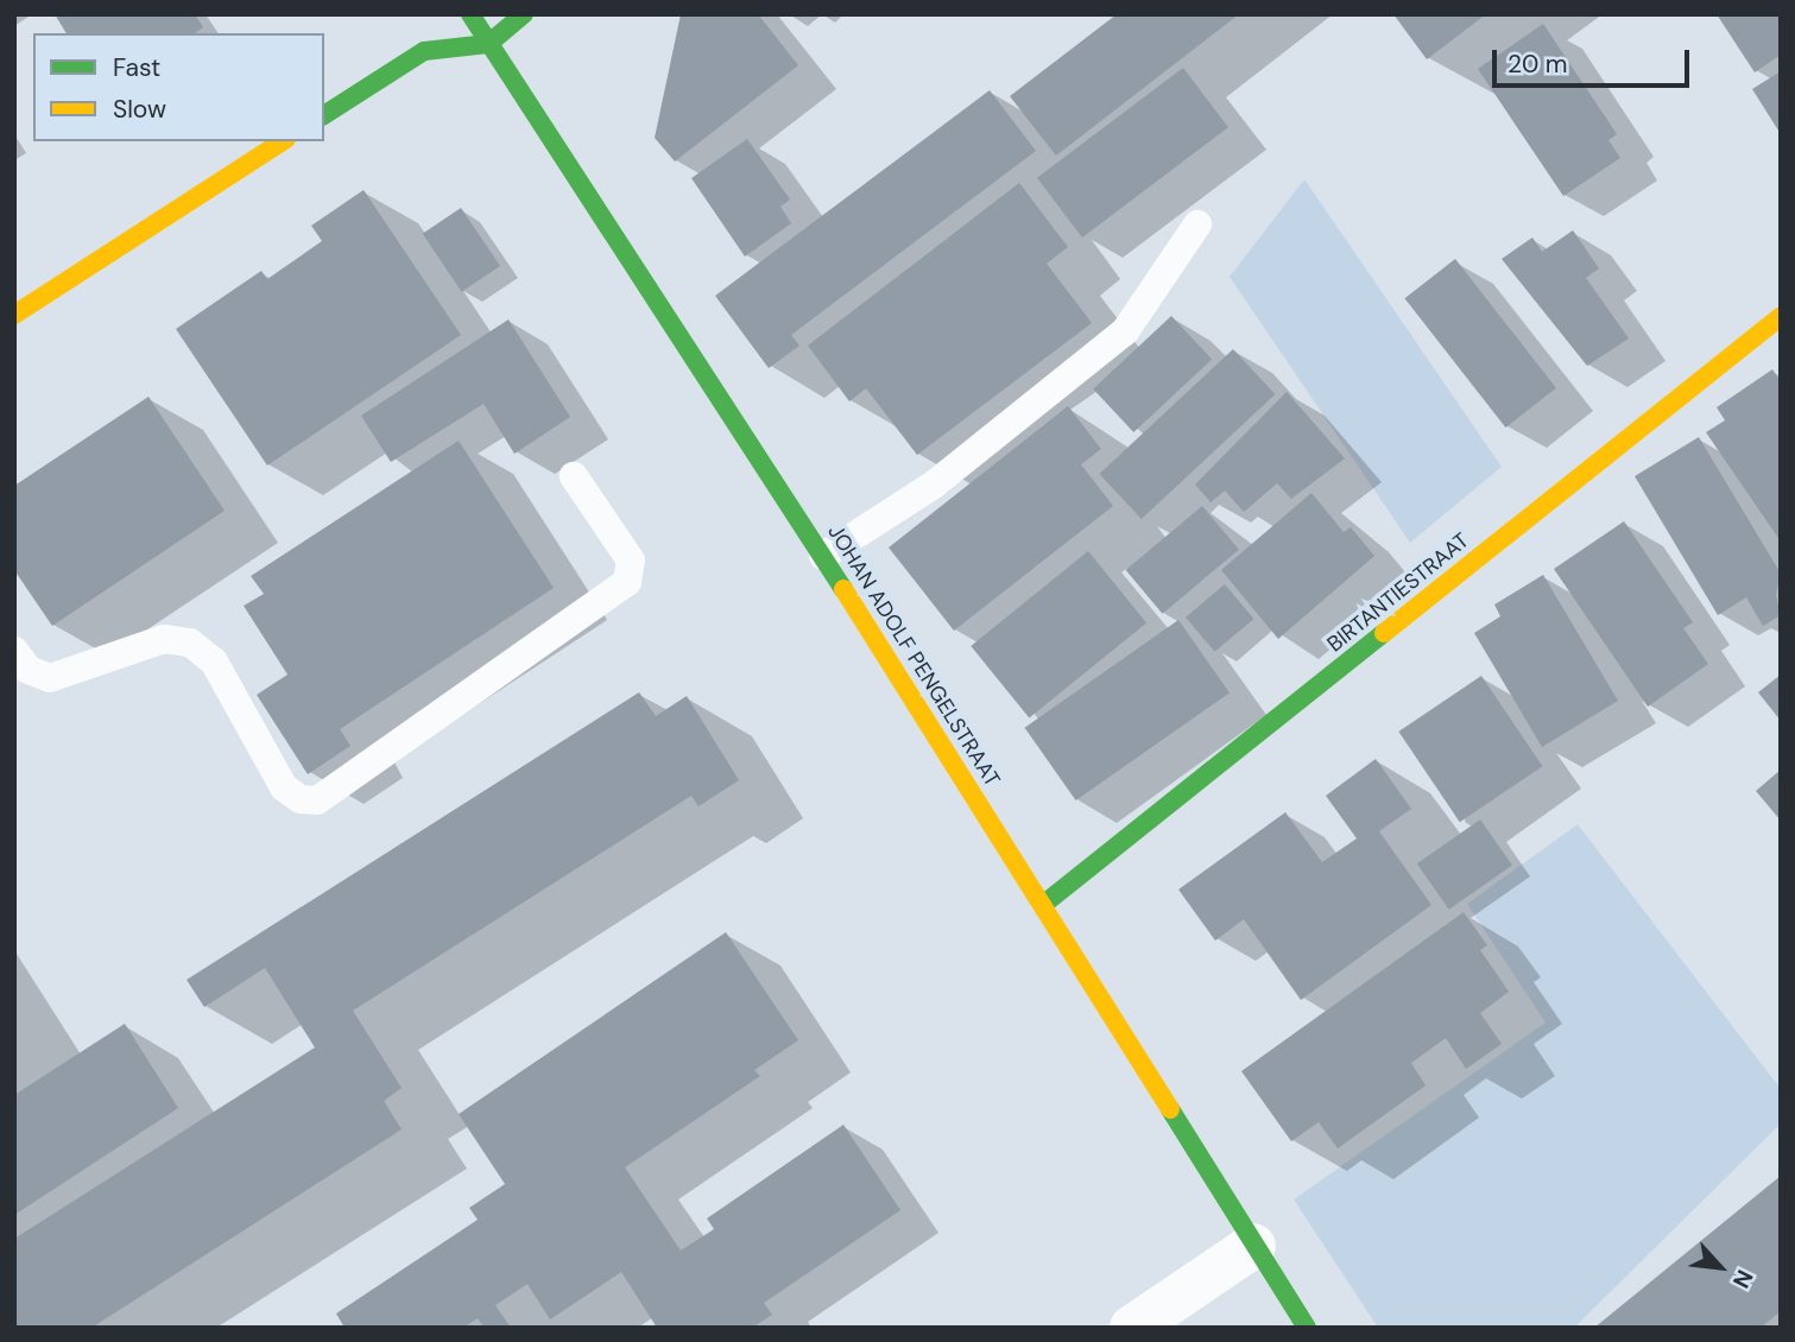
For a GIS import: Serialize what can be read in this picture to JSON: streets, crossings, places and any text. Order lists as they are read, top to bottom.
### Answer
{
  "streets": {
    "main road": ["BIRTANTIESTRAAT", "JOHAN ADOLF PENGELSTRAAT"]
  },
  "crossings": [
    ["BIRTANTIESTRAAT", "JOHAN ADOLF PENGELSTRAAT"]
  ],
  "legend": ["Fast", "Slow"],
  "scale_bar": "20 m",
  "north": "bottom right"
}
